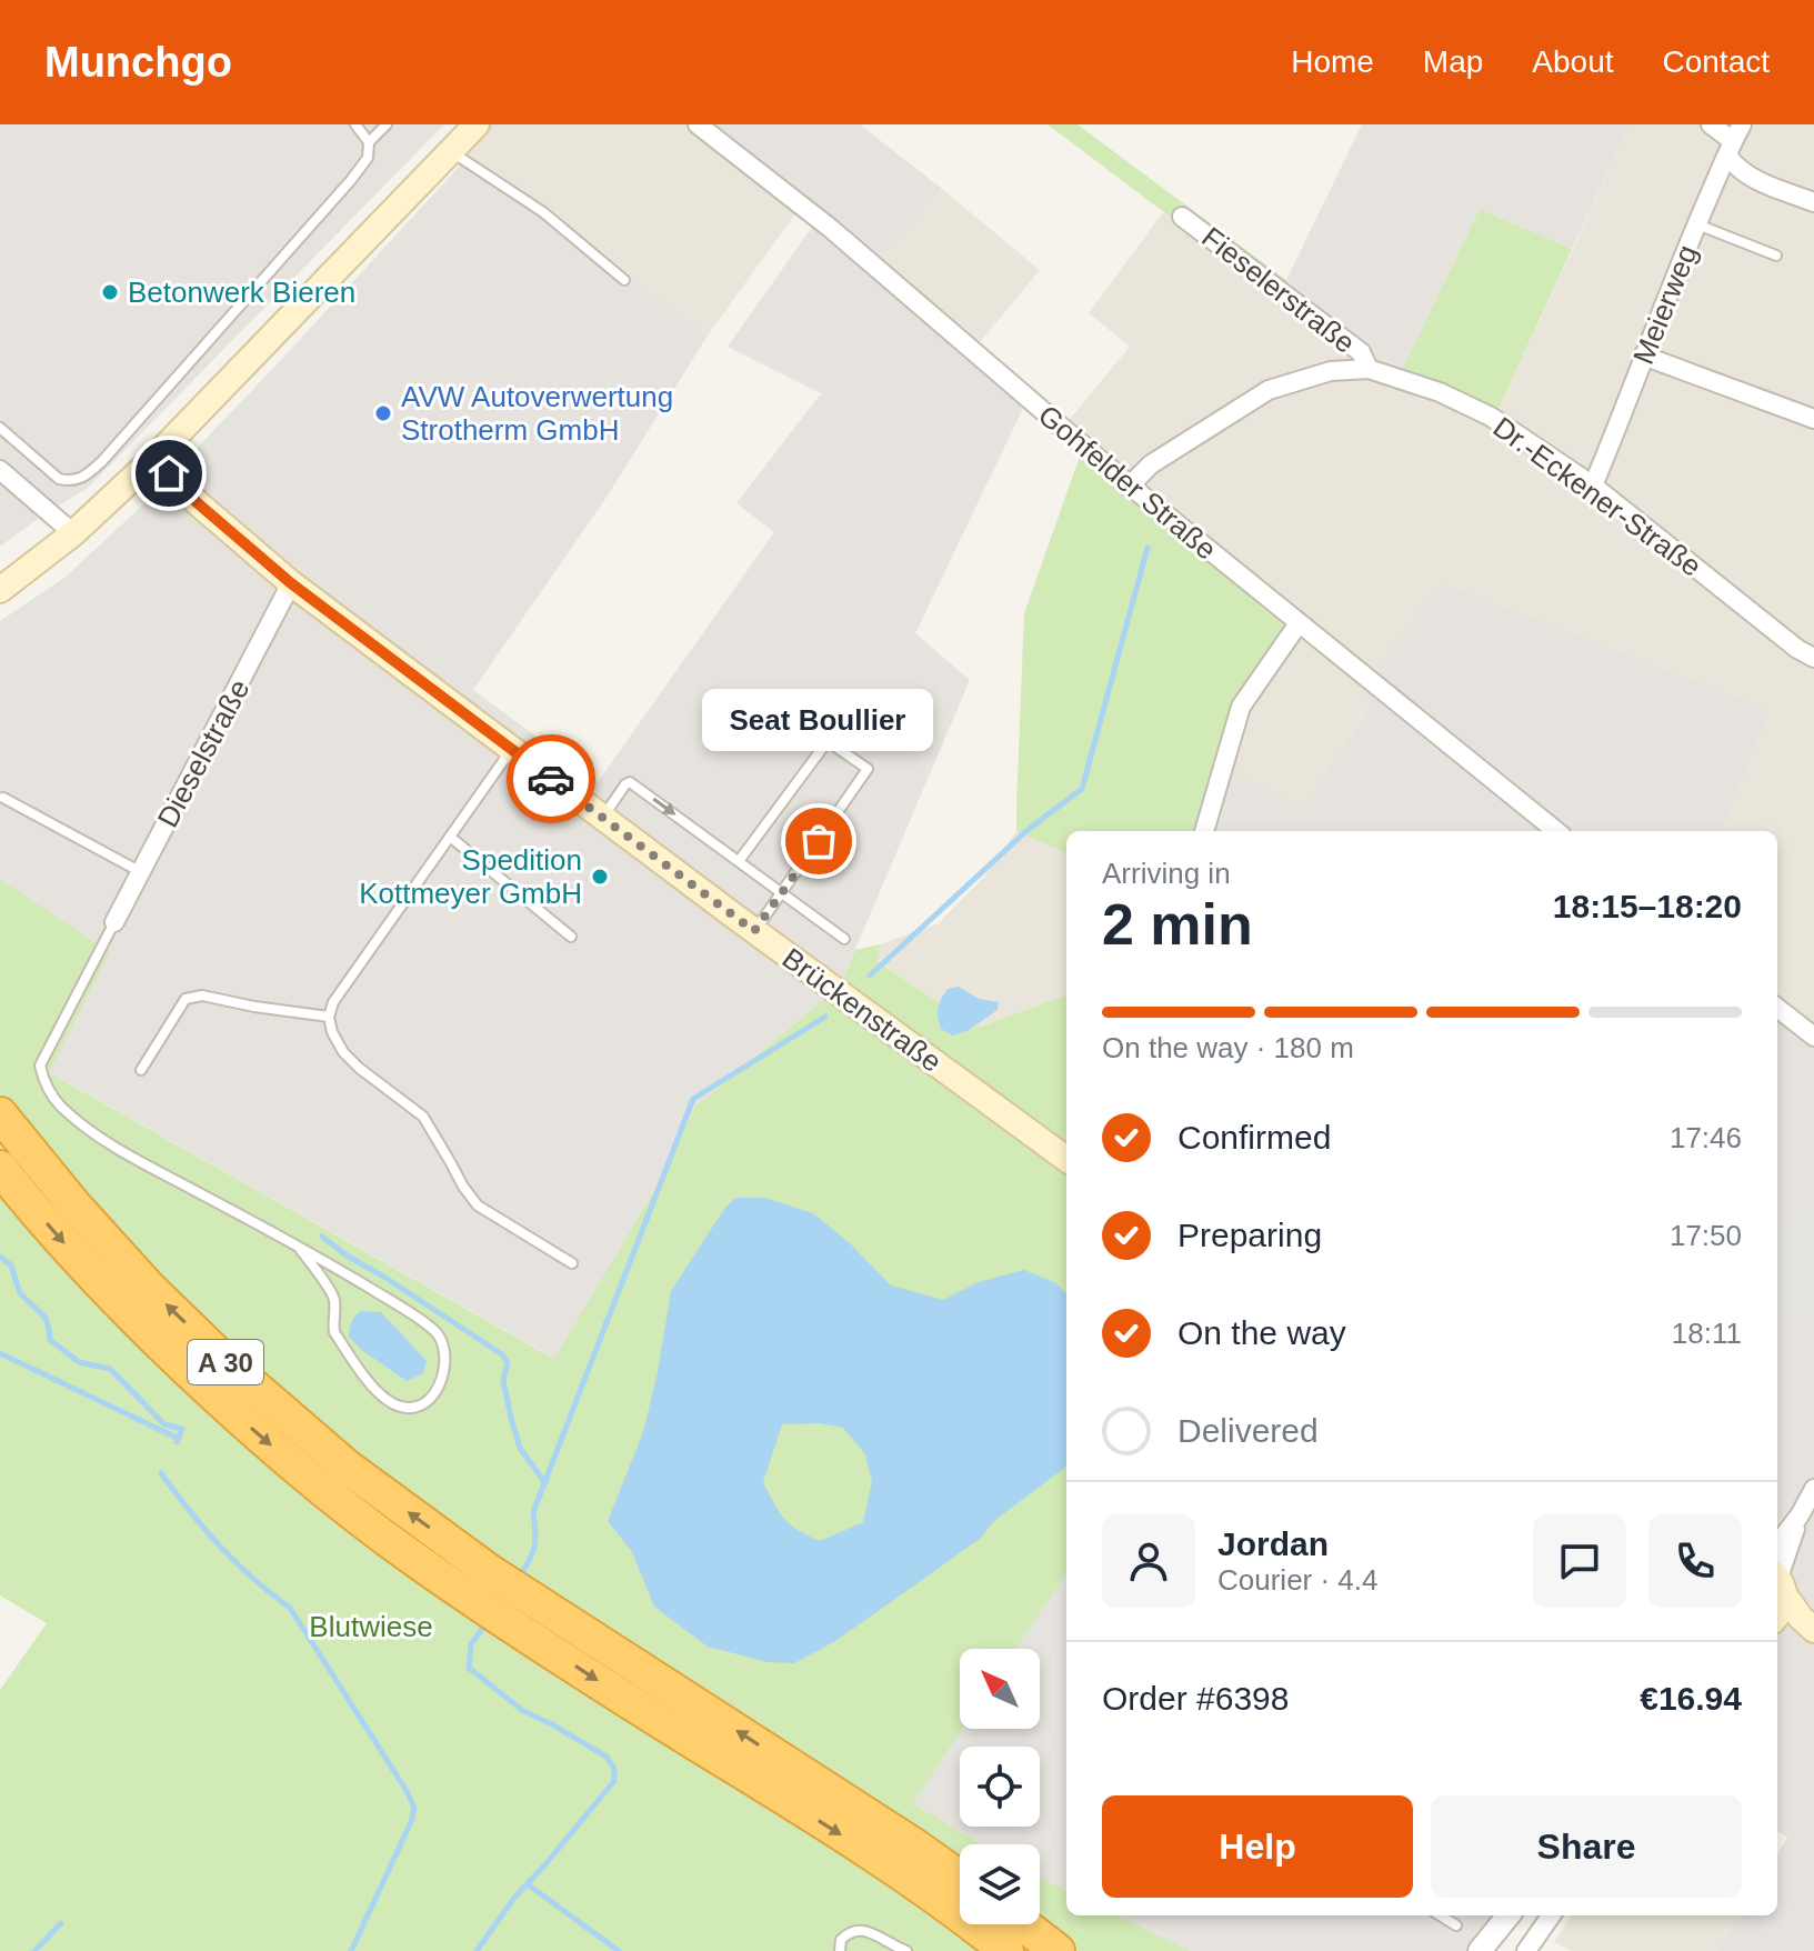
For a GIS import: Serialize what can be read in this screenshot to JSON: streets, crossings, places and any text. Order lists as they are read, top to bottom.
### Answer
{
  "streets": {
    "highway": ["A 30"],
    "main road": ["Brückenstraße"],
    "street": [
      "Fieselerstraße",
      "Meierweg",
      "Gohfelder Straße",
      "Dr.-Eckener-Straße",
      "Dieselstraße"
    ]
  },
  "crossings": [
    ["Fieselerstraße", "Dr.-Eckener-Straße"],
    ["Meierweg", "Dr.-Eckener-Straße"],
    ["Gohfelder Straße", "Dr.-Eckener-Straße"],
    ["Dieselstraße", "Brückenstraße"]
  ],
  "parks": ["Blutwiese"],
  "places": [
    "Betonwerk Bieren",
    "AVW Autoverwertung Strotherm GmbH",
    "Seat Boullier",
    "Spedition Kottmeyer GmbH"
  ],
  "north": "top left",
  "page": {
    "header": "Munchgo",
    "nav": [
      "Home",
      "Map",
      "About",
      "Contact"
    ],
    "bubble": "Seat Boullier",
    "heading": ["2 min", "Arriving in", "18:15–18:20"],
    "panel": [
      "Jordan",
      "Courier · 4.4",
      "Order #6398",
      "€16.94"
    ],
    "bar": "On the way · 180 m",
    "list": [
      ["Confirmed", "17:46"],
      ["Preparing", "17:50"],
      ["On the way", "18:11"],
      "Delivered"
    ],
    "buttons": ["Help", "Share"]
  }
}
